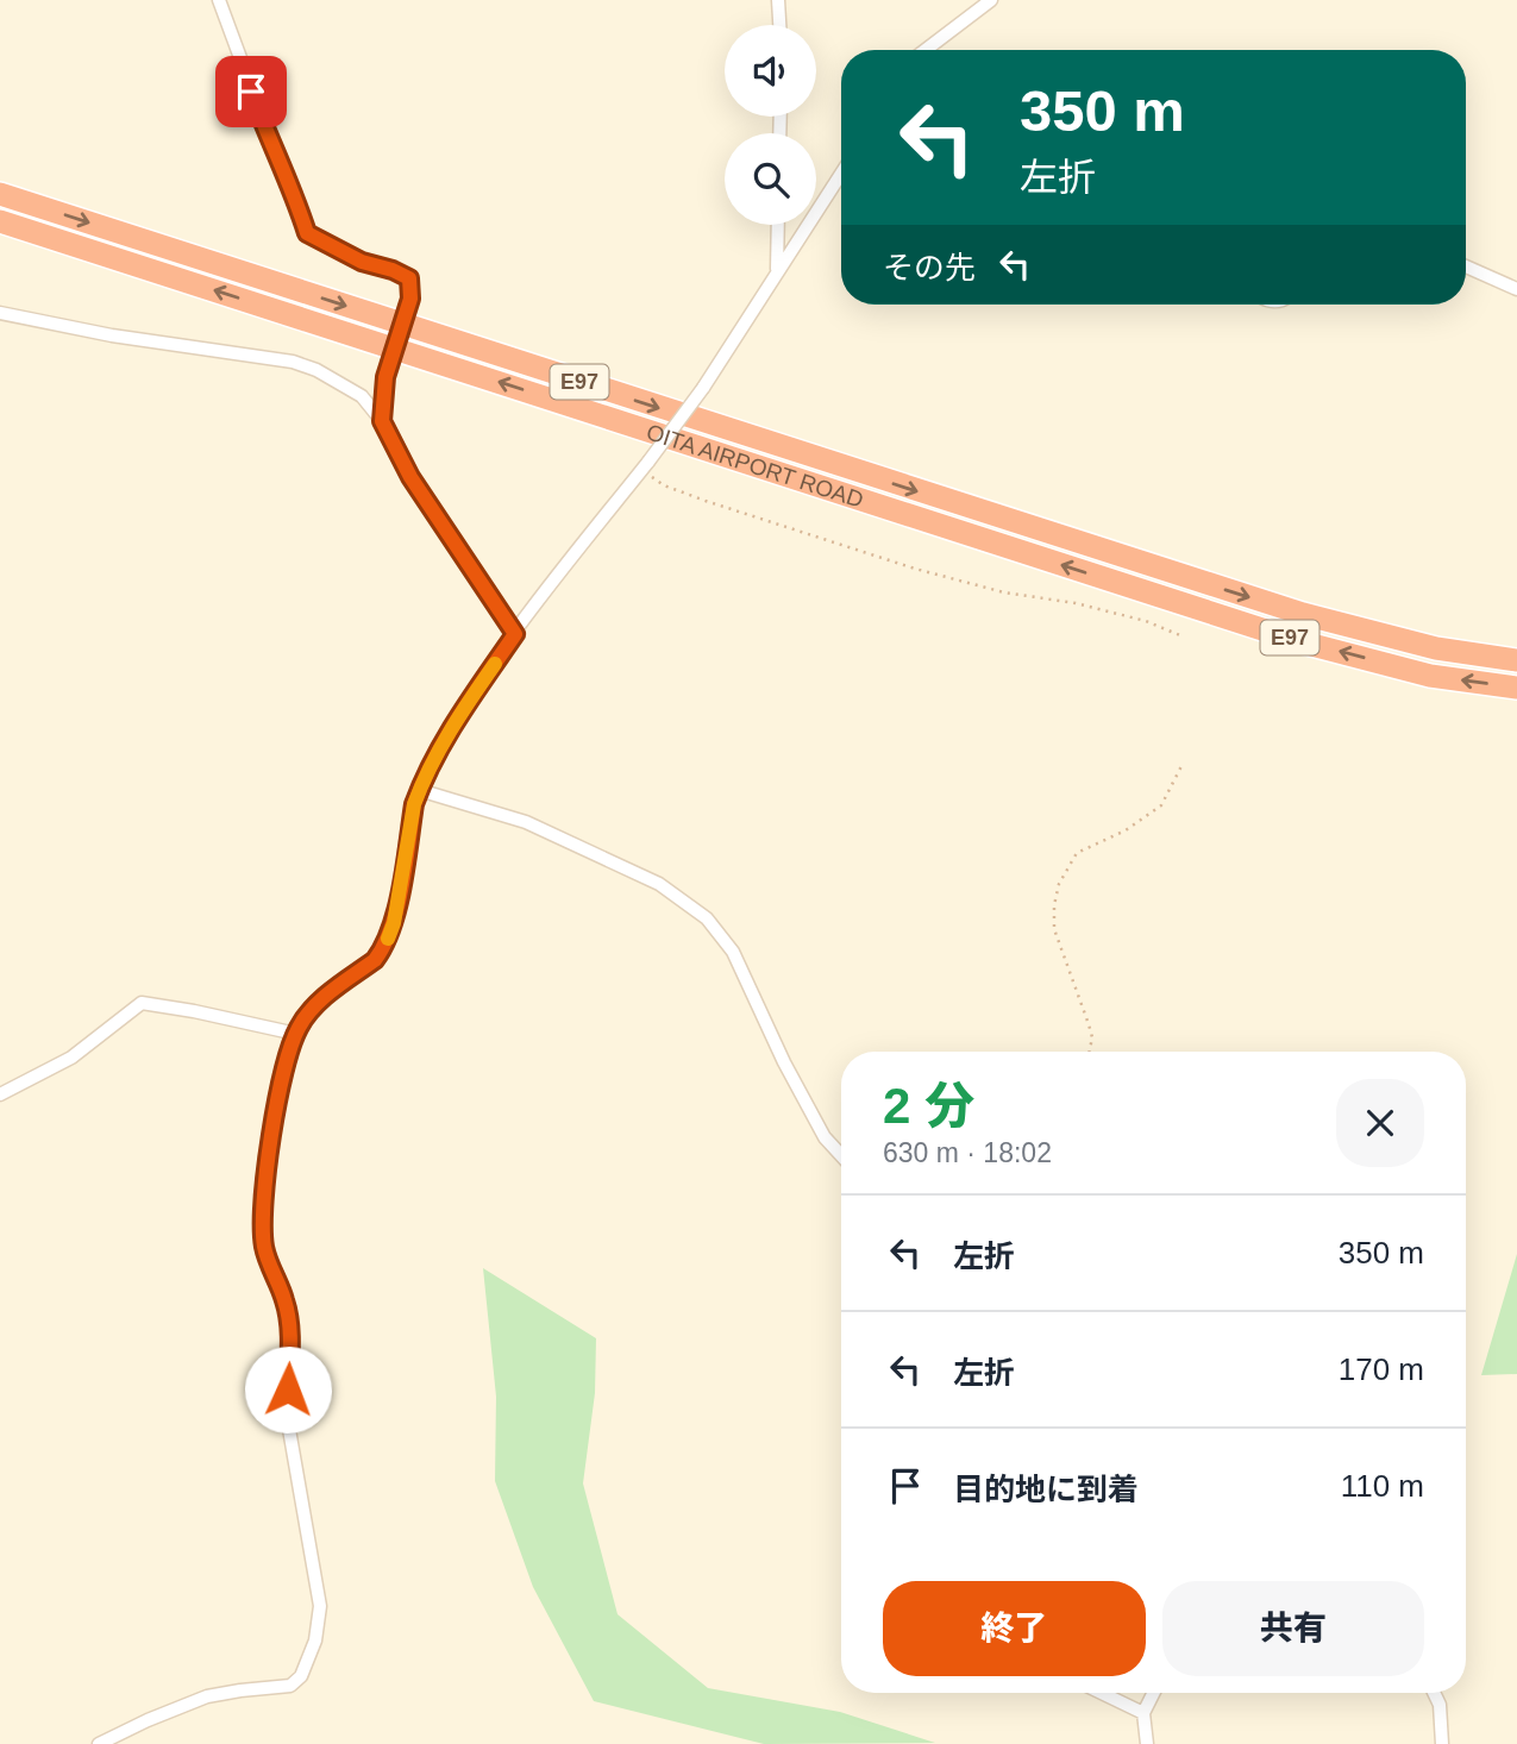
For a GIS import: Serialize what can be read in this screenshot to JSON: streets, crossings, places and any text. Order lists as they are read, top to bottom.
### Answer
{
  "streets": {
    "highway": ["E97", "OITA AIRPORT ROAD"]
  },
  "page": {
    "turn": ["350 m", "左折"],
    "then": "その先",
    "heading": ["2 分", "630 m · 18:02"],
    "list": [
      {
        "name": "左折",
        "value": "350 m"
      },
      {
        "name": "左折",
        "value": "170 m"
      },
      {
        "name": "目的地に到着",
        "value": "110 m"
      }
    ],
    "buttons": ["終了", "共有"]
  }
}
